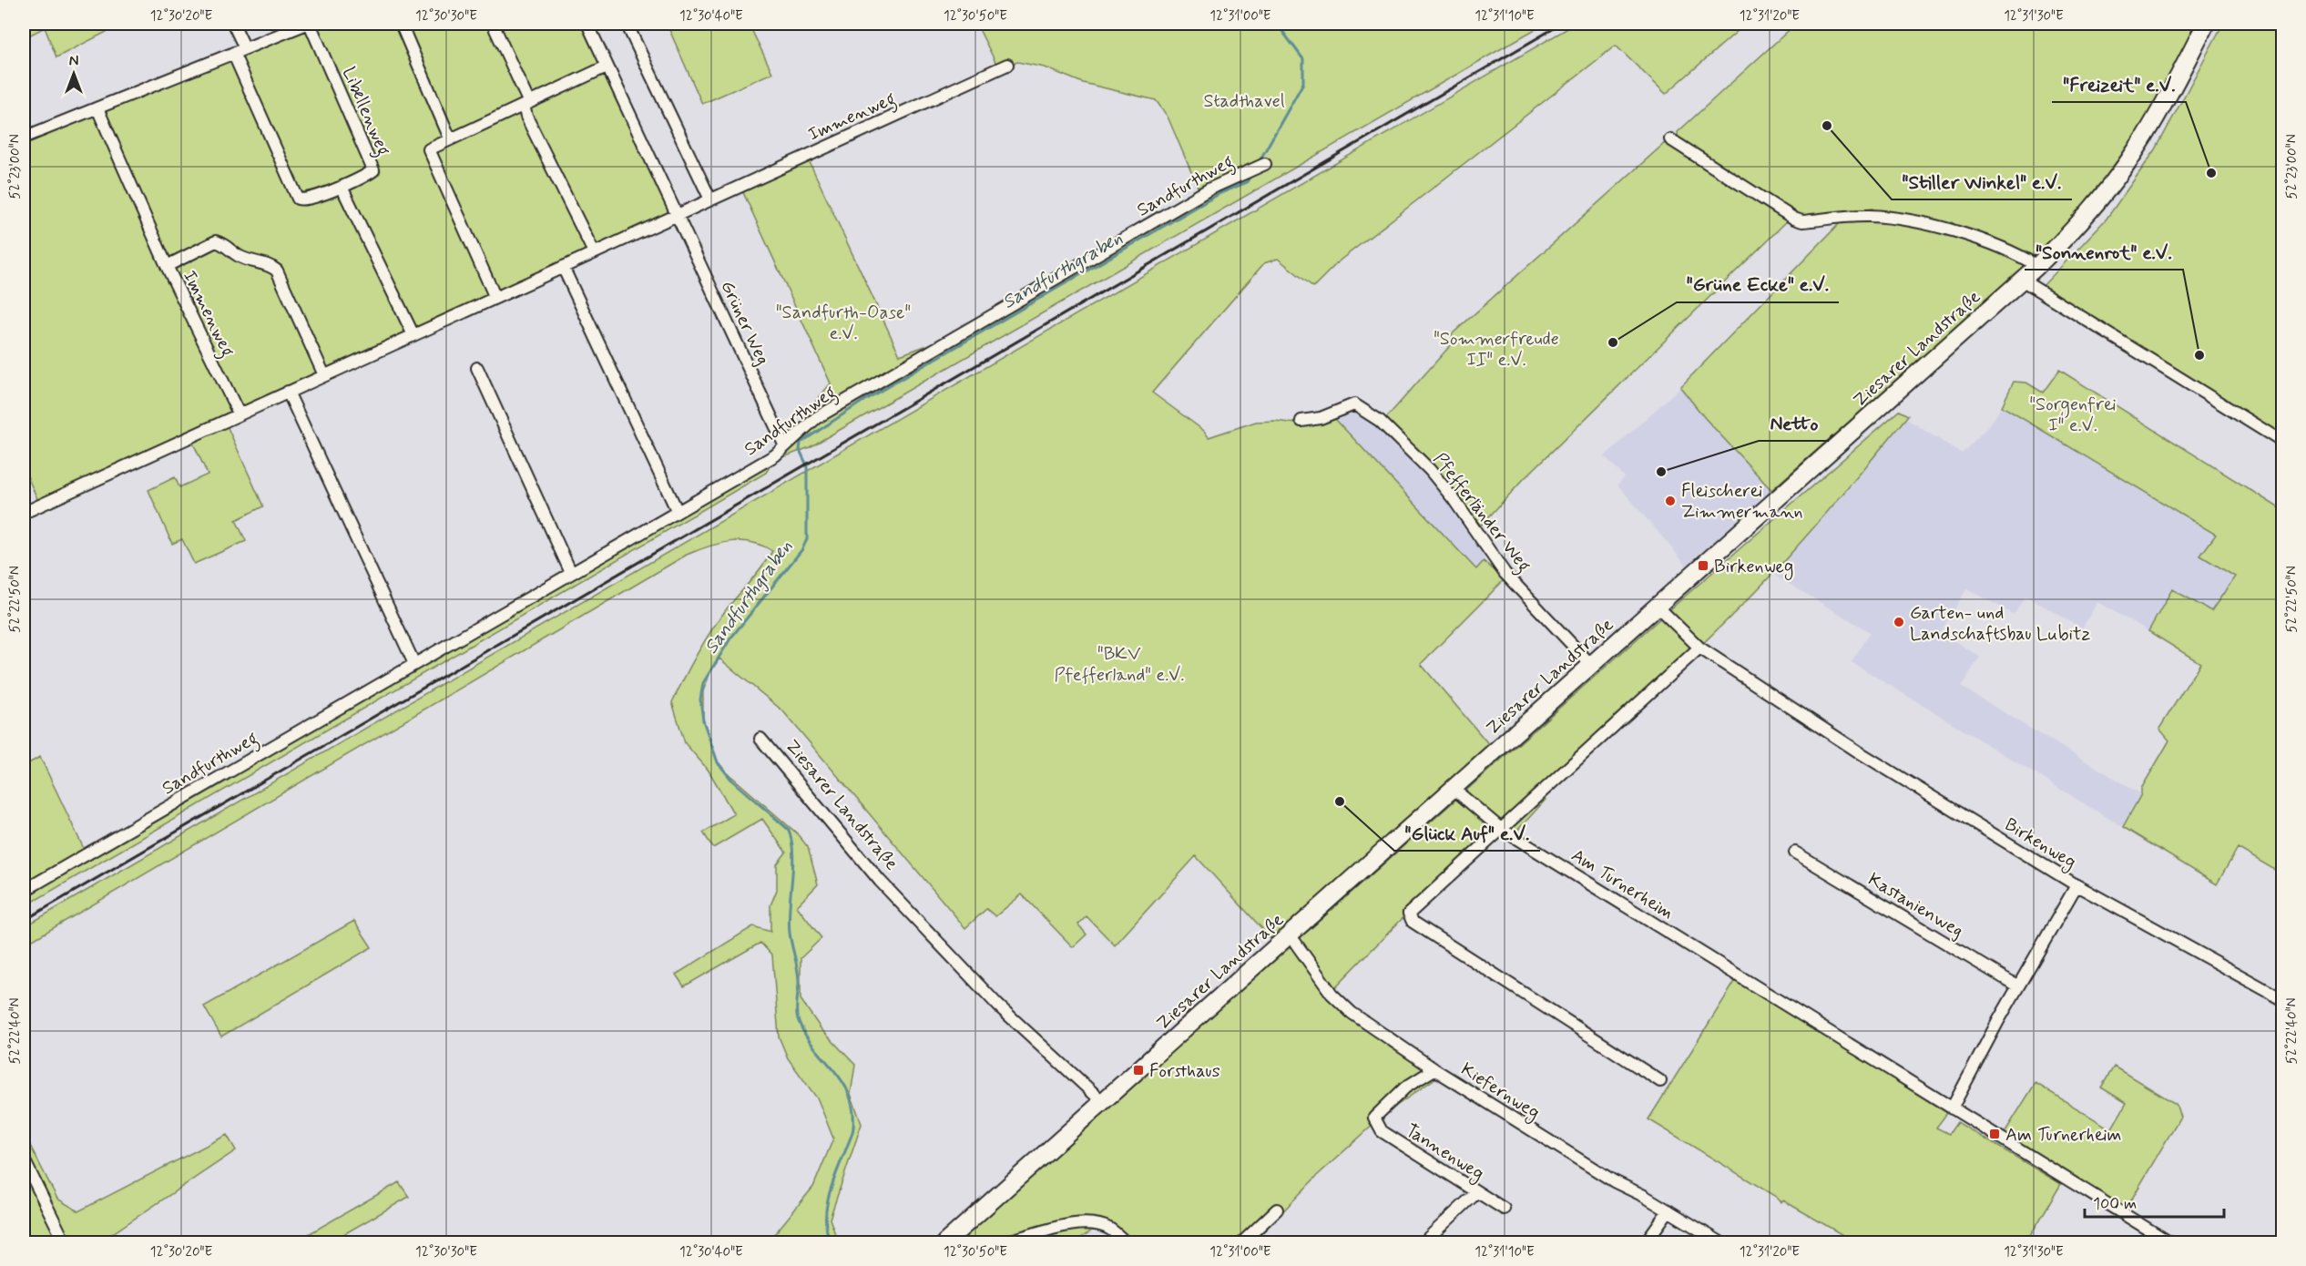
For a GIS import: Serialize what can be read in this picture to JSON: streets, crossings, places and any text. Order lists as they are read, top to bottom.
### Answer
{
  "streets": {
    "main road": ["Ziesarer Landstraße"],
    "street": [
      "Libellenweg",
      "Immenweg",
      "Sandfurthweg",
      "Grüner Weg",
      "Pfefferländer Weg",
      "Birkenweg",
      "Am Turnerheim",
      "Kastanienweg",
      "Kiefernweg",
      "Tannenweg"
    ]
  },
  "crossings": [
    ["Immenweg", "Grüner Weg"],
    ["Sandfurthweg", "Grüner Weg"],
    ["Ziesarer Landstraße", "Pfefferländer Weg"],
    ["Ziesarer Landstraße", "Birkenweg"],
    ["Ziesarer Landstraße", "Am Turnerheim"],
    ["Ziesarer Landstraße", "Kiefernweg"],
    ["Kiefernweg", "Tannenweg"]
  ],
  "water": ["Sandfurthgraben"],
  "parks": [
    "Stadthavel",
    "\"Sandfurth-Oase\" e.V.",
    "\"Sommerfreude II\" e.V.",
    "\"Sorgenfrei I\" e.V.",
    "\"BKV Pfefferland\" e.V."
  ],
  "places": {
    "other": [
      "\"Stiller Winkel\" e.V.",
      "\"Freizeit\" e.V.",
      "\"Grüne Ecke\" e.V.",
      "\"Sonnenrot\" e.V.",
      "Netto",
      "Fleischerei Zimmermann",
      "Garten- und Landschaftsbau Lubitz",
      "\"Glück Auf\" e.V."
    ],
    "transit": ["Birkenweg", "Forsthaus", "Am Turnerheim"]
  },
  "scale_bar": "100 m",
  "north": "top",
  "coordinates": [
    "12°30'20\"E",
    "12°30'30\"E",
    "12°30'40\"E",
    "12°30'50\"E",
    "12°31'00\"E",
    "12°31'10\"E",
    "12°31'20\"E",
    "12°31'30\"E",
    "52°23'00\"N",
    "52°22'50\"N",
    "52°22'40\"N"
  ]
}
